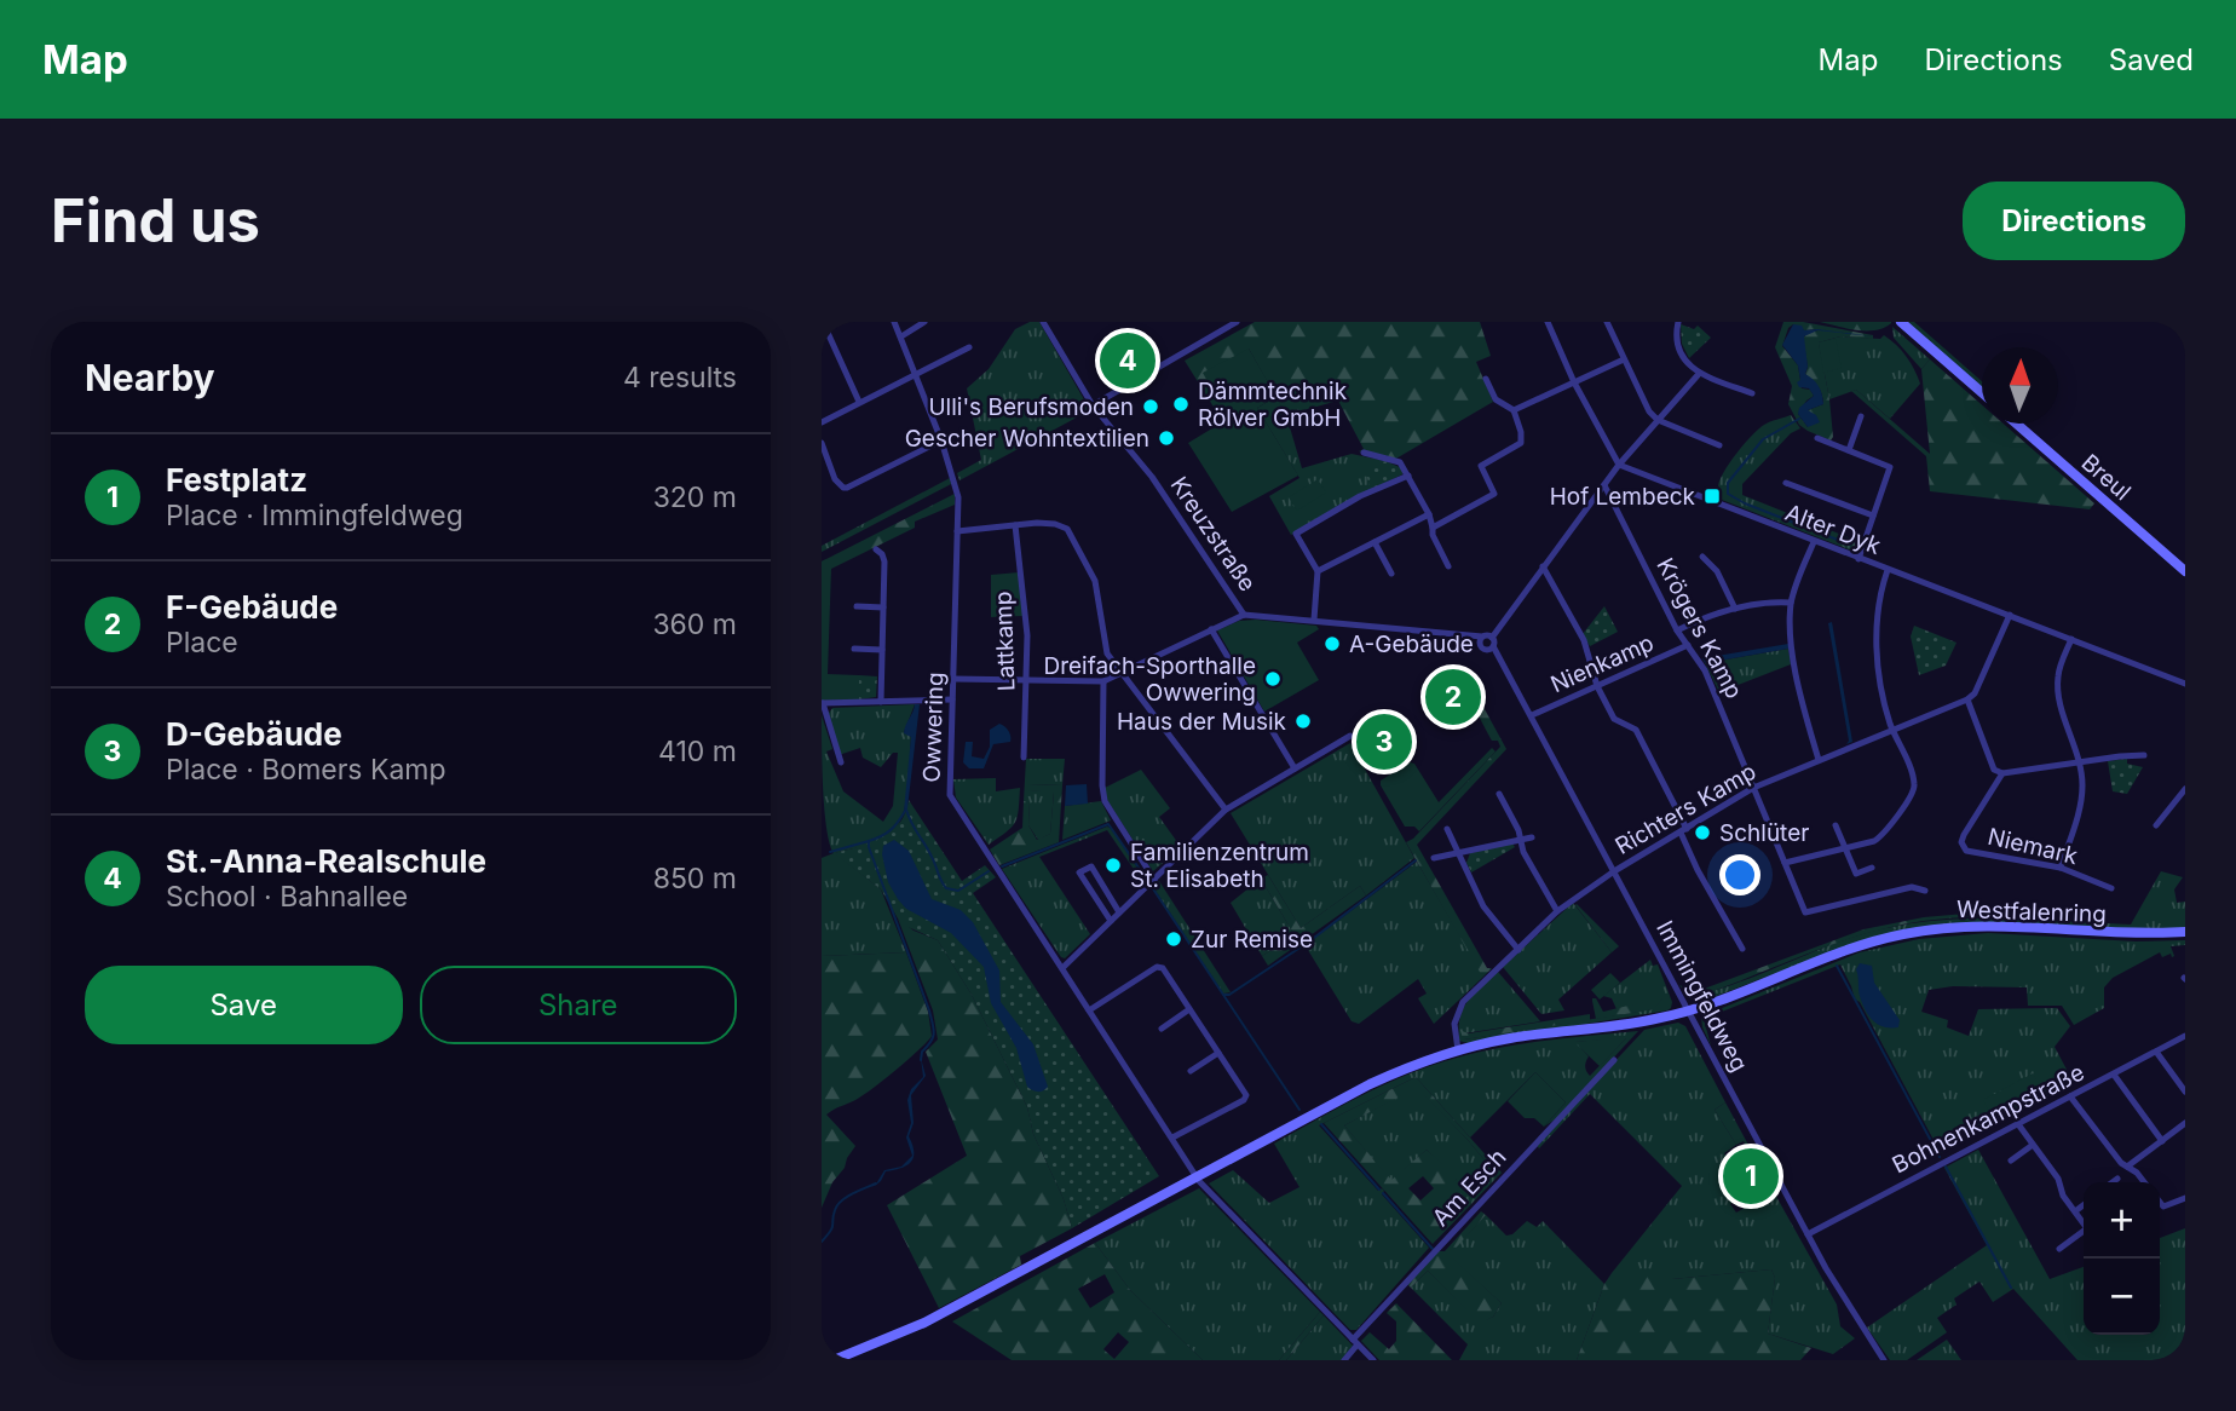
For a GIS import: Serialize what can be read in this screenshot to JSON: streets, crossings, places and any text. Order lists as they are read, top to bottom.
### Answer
{
  "streets": {
    "street": [
      "Breul",
      "Alter Dyk",
      "Kreuzstraße",
      "Krögers Kamp",
      "Lattkamp",
      "Nienkamp",
      "Owwering",
      "Richters Kamp",
      "Niemark",
      "Westfalenring",
      "Immingfeldweg",
      "Bohnenkampstraße",
      "Am Esch"
    ]
  },
  "crossings": [
    ["Kreuzstraße", "Immingfeldweg"],
    ["Krögers Kamp", "Nienkamp"],
    ["Krögers Kamp", "Richters Kamp"],
    ["Nienkamp", "Immingfeldweg"],
    ["Owwering", "Westfalenring"],
    ["Richters Kamp", "Westfalenring"],
    ["Richters Kamp", "Immingfeldweg"],
    ["Westfalenring", "Immingfeldweg"],
    ["Immingfeldweg", "Bohnenkampstraße"]
  ],
  "places": {
    "other": [
      "Dämmtechnik Rölver GmbH",
      "Ulli's Berufsmoden",
      "Gescher Wohntextilien",
      "A-Gebäude",
      "Dreifach-Sporthalle Owwering",
      "Haus der Musik",
      "Schlüter",
      "Familienzentrum St. Elisabeth",
      "Zur Remise"
    ],
    "transit": ["Hof Lembeck"]
  },
  "north": "top",
  "page": {
    "header": "Map",
    "nav": ["Map", "Directions", "Saved"],
    "buttons": [
      "Directions",
      ["Save", "Share"]
    ],
    "title": "Find us",
    "heading": ["Nearby", "4 results"],
    "pins": [
      "4",
      "2",
      "3",
      "1"
    ],
    "list": [
      {
        "mark": "1",
        "name": "Festplatz",
        "note": "Place · Immingfeldweg",
        "value": "320 m"
      },
      {
        "mark": "2",
        "name": "F-Gebäude",
        "note": "Place",
        "value": "360 m"
      },
      {
        "mark": "3",
        "name": "D-Gebäude",
        "note": "Place · Bomers Kamp",
        "value": "410 m"
      },
      {
        "mark": "4",
        "name": "St.-Anna-Realschule",
        "note": "School · Bahnallee",
        "value": "850 m"
      }
    ],
    "map_buttons": ["+", "−"]
  }
}
